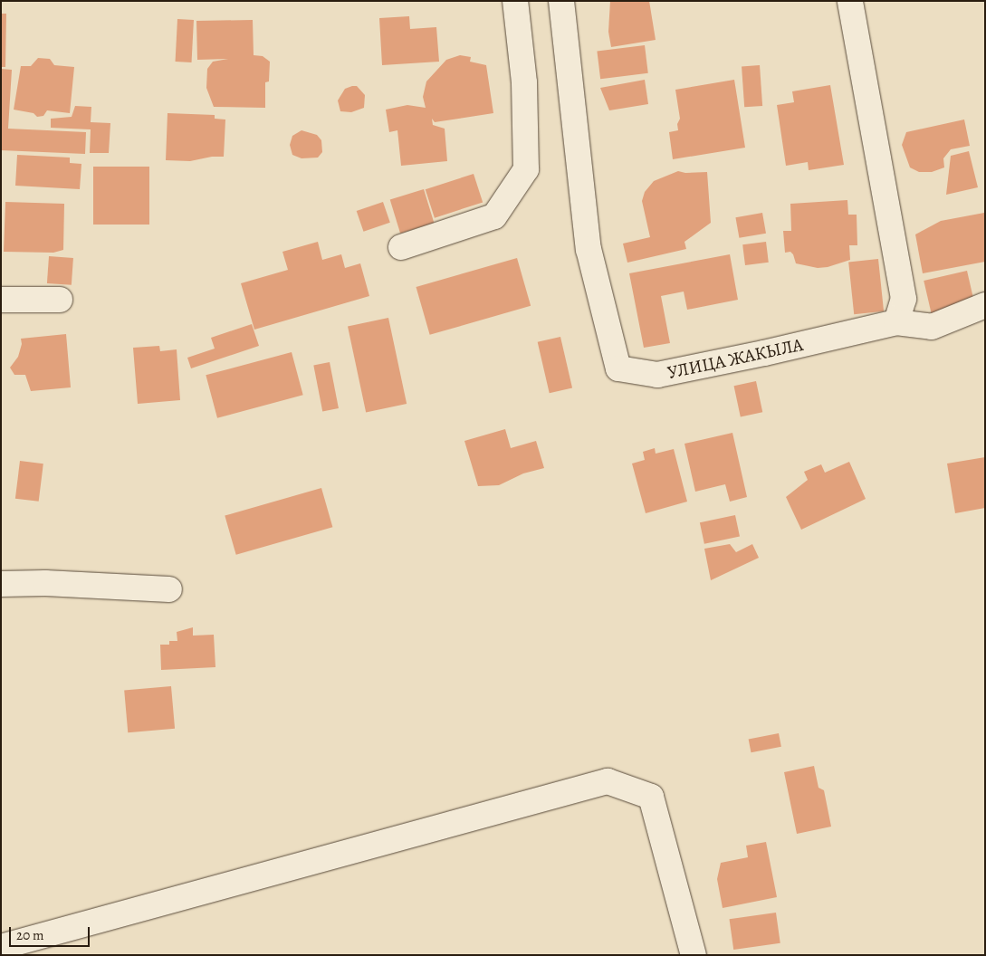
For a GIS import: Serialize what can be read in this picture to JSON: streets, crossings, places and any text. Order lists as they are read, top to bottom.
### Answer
{
  "streets": {
    "street": ["УЛИЦА ЖАКЫЛА"]
  },
  "scale_bar": "20 m"
}
